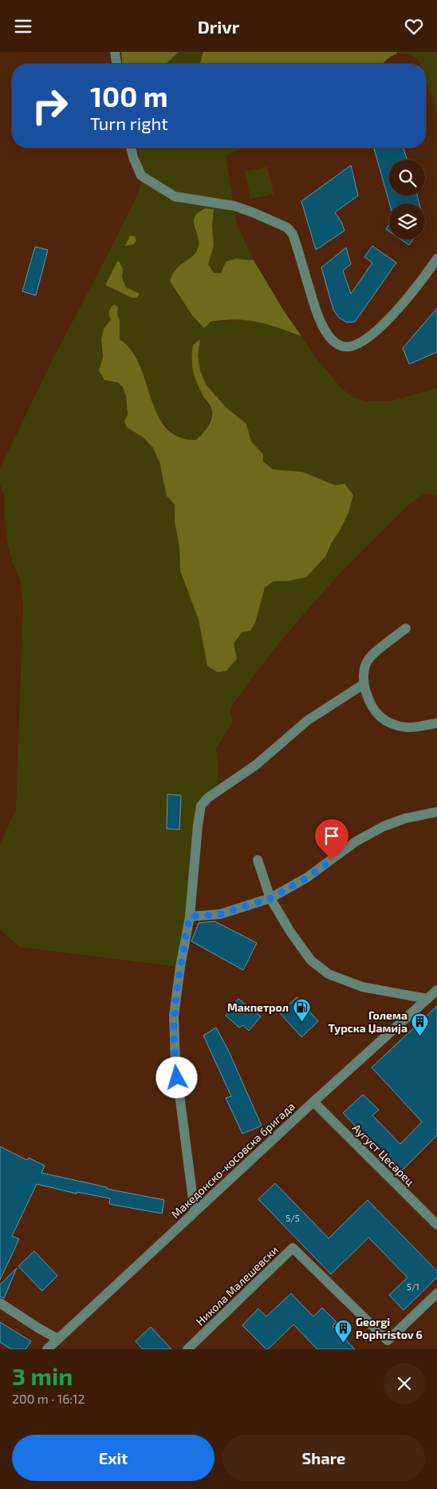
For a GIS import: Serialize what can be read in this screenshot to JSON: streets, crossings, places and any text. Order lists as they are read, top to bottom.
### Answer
{
  "streets": {
    "street": ["Аугуст Цесарец", "Македонско-косовска бригада", "Никола Малешевски"]
  },
  "crossings": [
    ["Аугуст Цесарец", "Македонско-косовска бригада"]
  ],
  "places": {
    "fuel station": ["Макпетрол"],
    "building": ["Голема Турска Џамија", "Georgi Pophristov 6"]
  },
  "house_numbers": ["5/5", "5/1"],
  "page": {
    "header": "Drivr",
    "turn": ["100 m", "Turn right"],
    "heading": ["3 min", "200 m · 16:12"],
    "buttons": ["Exit", "Share"]
  }
}
